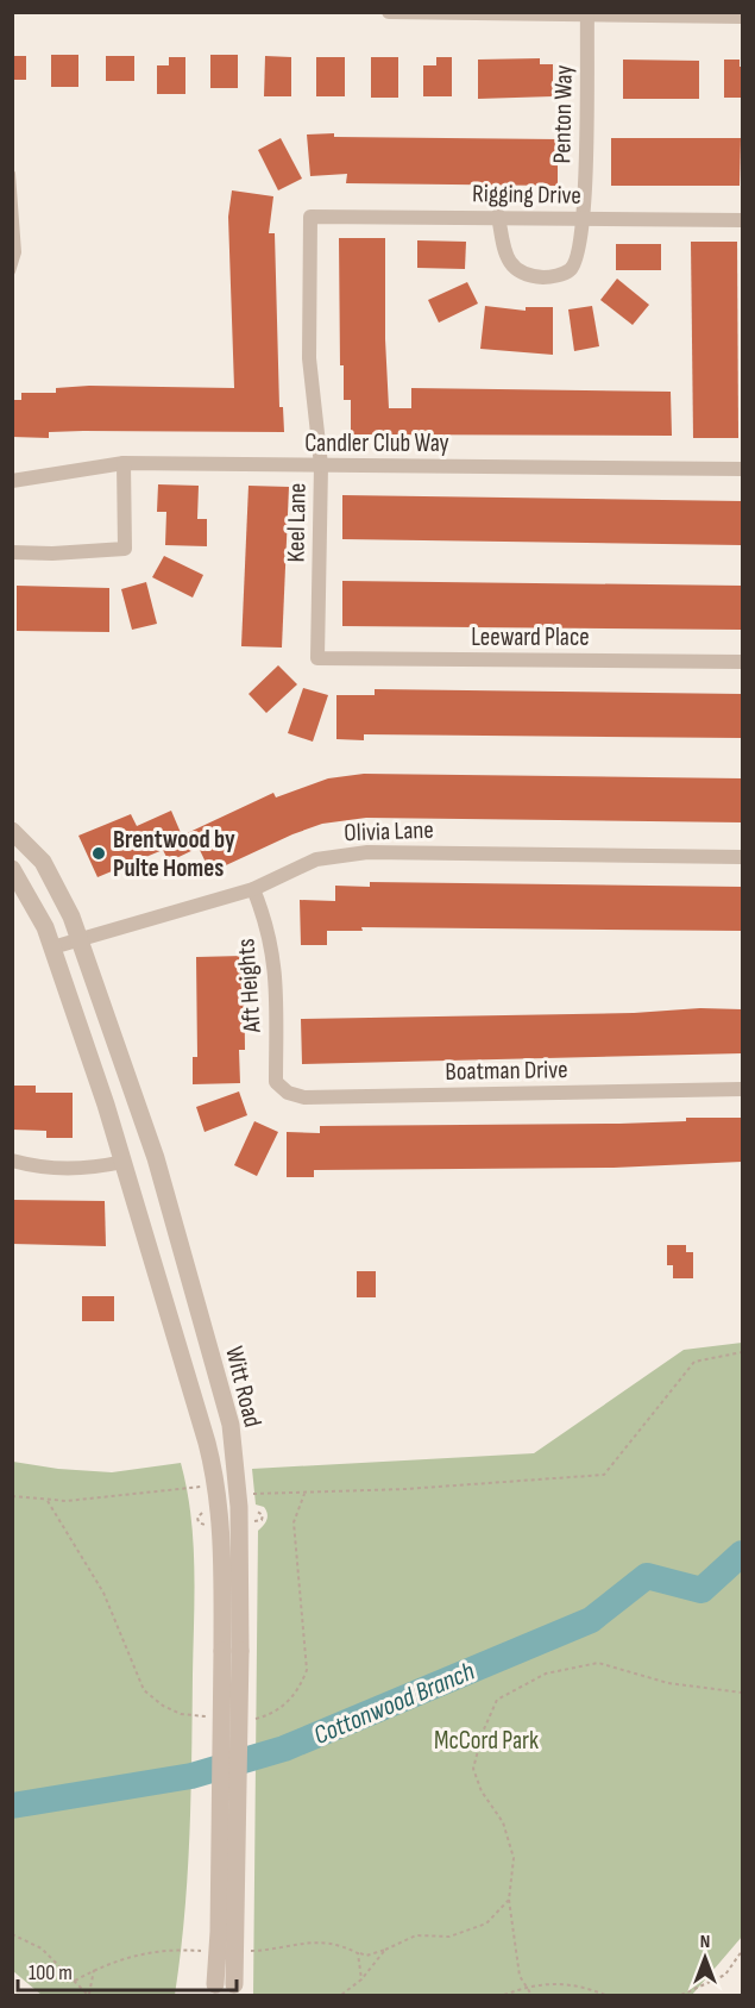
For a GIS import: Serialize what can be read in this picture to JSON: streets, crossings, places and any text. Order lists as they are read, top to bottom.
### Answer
{
  "streets": {
    "street": [
      "Penton Way",
      "Rigging Drive",
      "Candler Club Way",
      "Keel Lane",
      "Leeward Place",
      "Olivia Lane",
      "Aft Heights",
      "Boatman Drive",
      "Witt Road"
    ]
  },
  "crossings": [
    ["Penton Way", "Rigging Drive"],
    ["Rigging Drive", "Keel Lane"],
    ["Candler Club Way", "Keel Lane"],
    ["Keel Lane", "Leeward Place"],
    ["Olivia Lane", "Aft Heights"],
    ["Olivia Lane", "Witt Road"],
    ["Aft Heights", "Boatman Drive"]
  ],
  "water": ["Cottonwood Branch"],
  "parks": ["McCord Park"],
  "places": ["Brentwood by Pulte Homes"],
  "scale_bar": "100 m",
  "north": "top"
}
